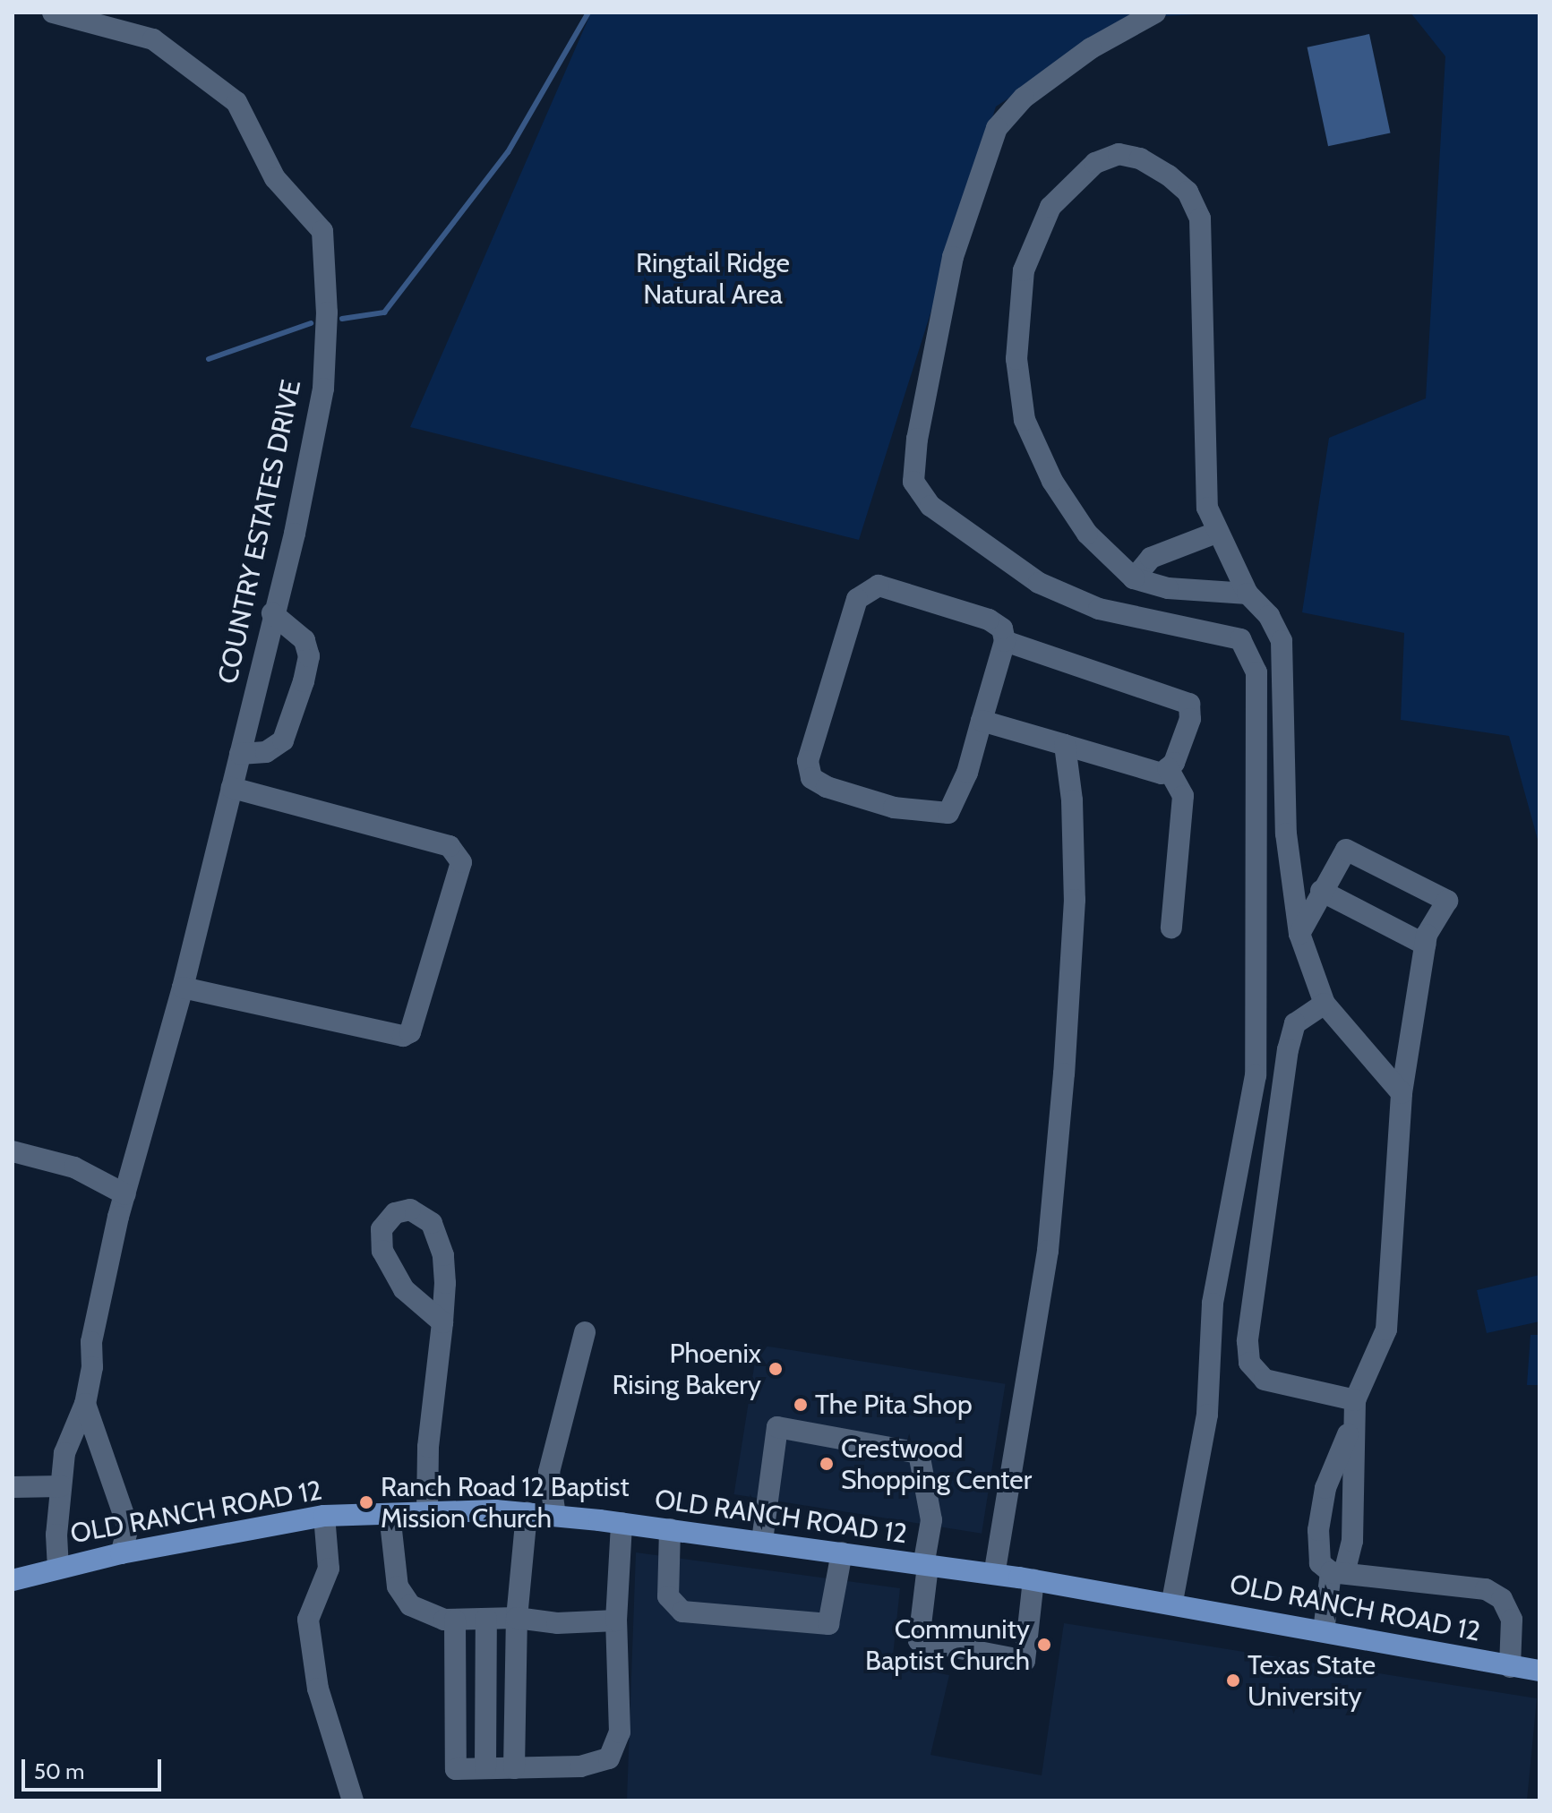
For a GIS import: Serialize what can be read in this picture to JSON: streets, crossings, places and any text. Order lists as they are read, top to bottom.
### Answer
{
  "streets": {
    "main road": ["OLD RANCH ROAD 12"],
    "street": ["COUNTRY ESTATES DRIVE"]
  },
  "crossings": [
    ["COUNTRY ESTATES DRIVE", "OLD RANCH ROAD 12"]
  ],
  "parks": ["Ringtail Ridge Natural Area"],
  "places": [
    "Phoenix Rising Bakery",
    "The Pita Shop",
    "Crestwood Shopping Center",
    "Ranch Road 12 Baptist Mission Church",
    "Community Baptist Church",
    "Texas State University"
  ],
  "scale_bar": "50 m"
}
